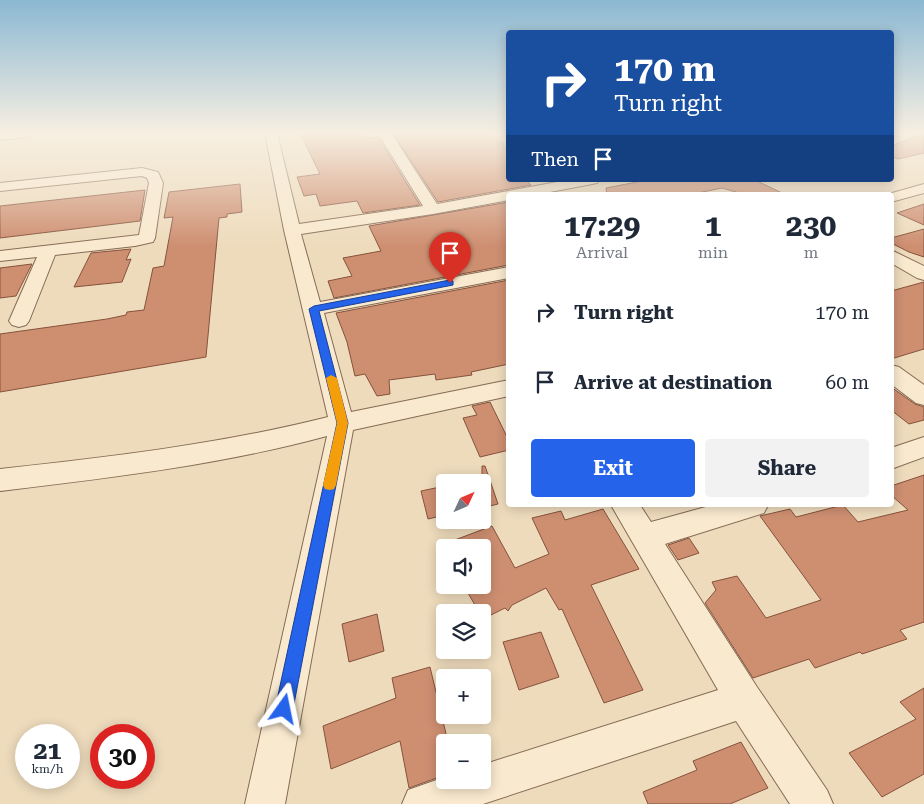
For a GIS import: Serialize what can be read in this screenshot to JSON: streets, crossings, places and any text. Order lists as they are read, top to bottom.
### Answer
{
  "north": "top right",
  "page": {
    "turn": ["170 m", "Turn right"],
    "then": "Then",
    "eta": [
      "17:29",
      "Arrival",
      "1",
      "min",
      "230",
      "m"
    ],
    "list": [
      {
        "name": "Turn right",
        "value": "170 m"
      },
      {
        "name": "Arrive at destination",
        "value": "60 m"
      }
    ],
    "buttons": ["Exit", "Share"],
    "map_buttons": ["+", "−"],
    "speed": "21 km/h",
    "limit": "30"
  }
}
